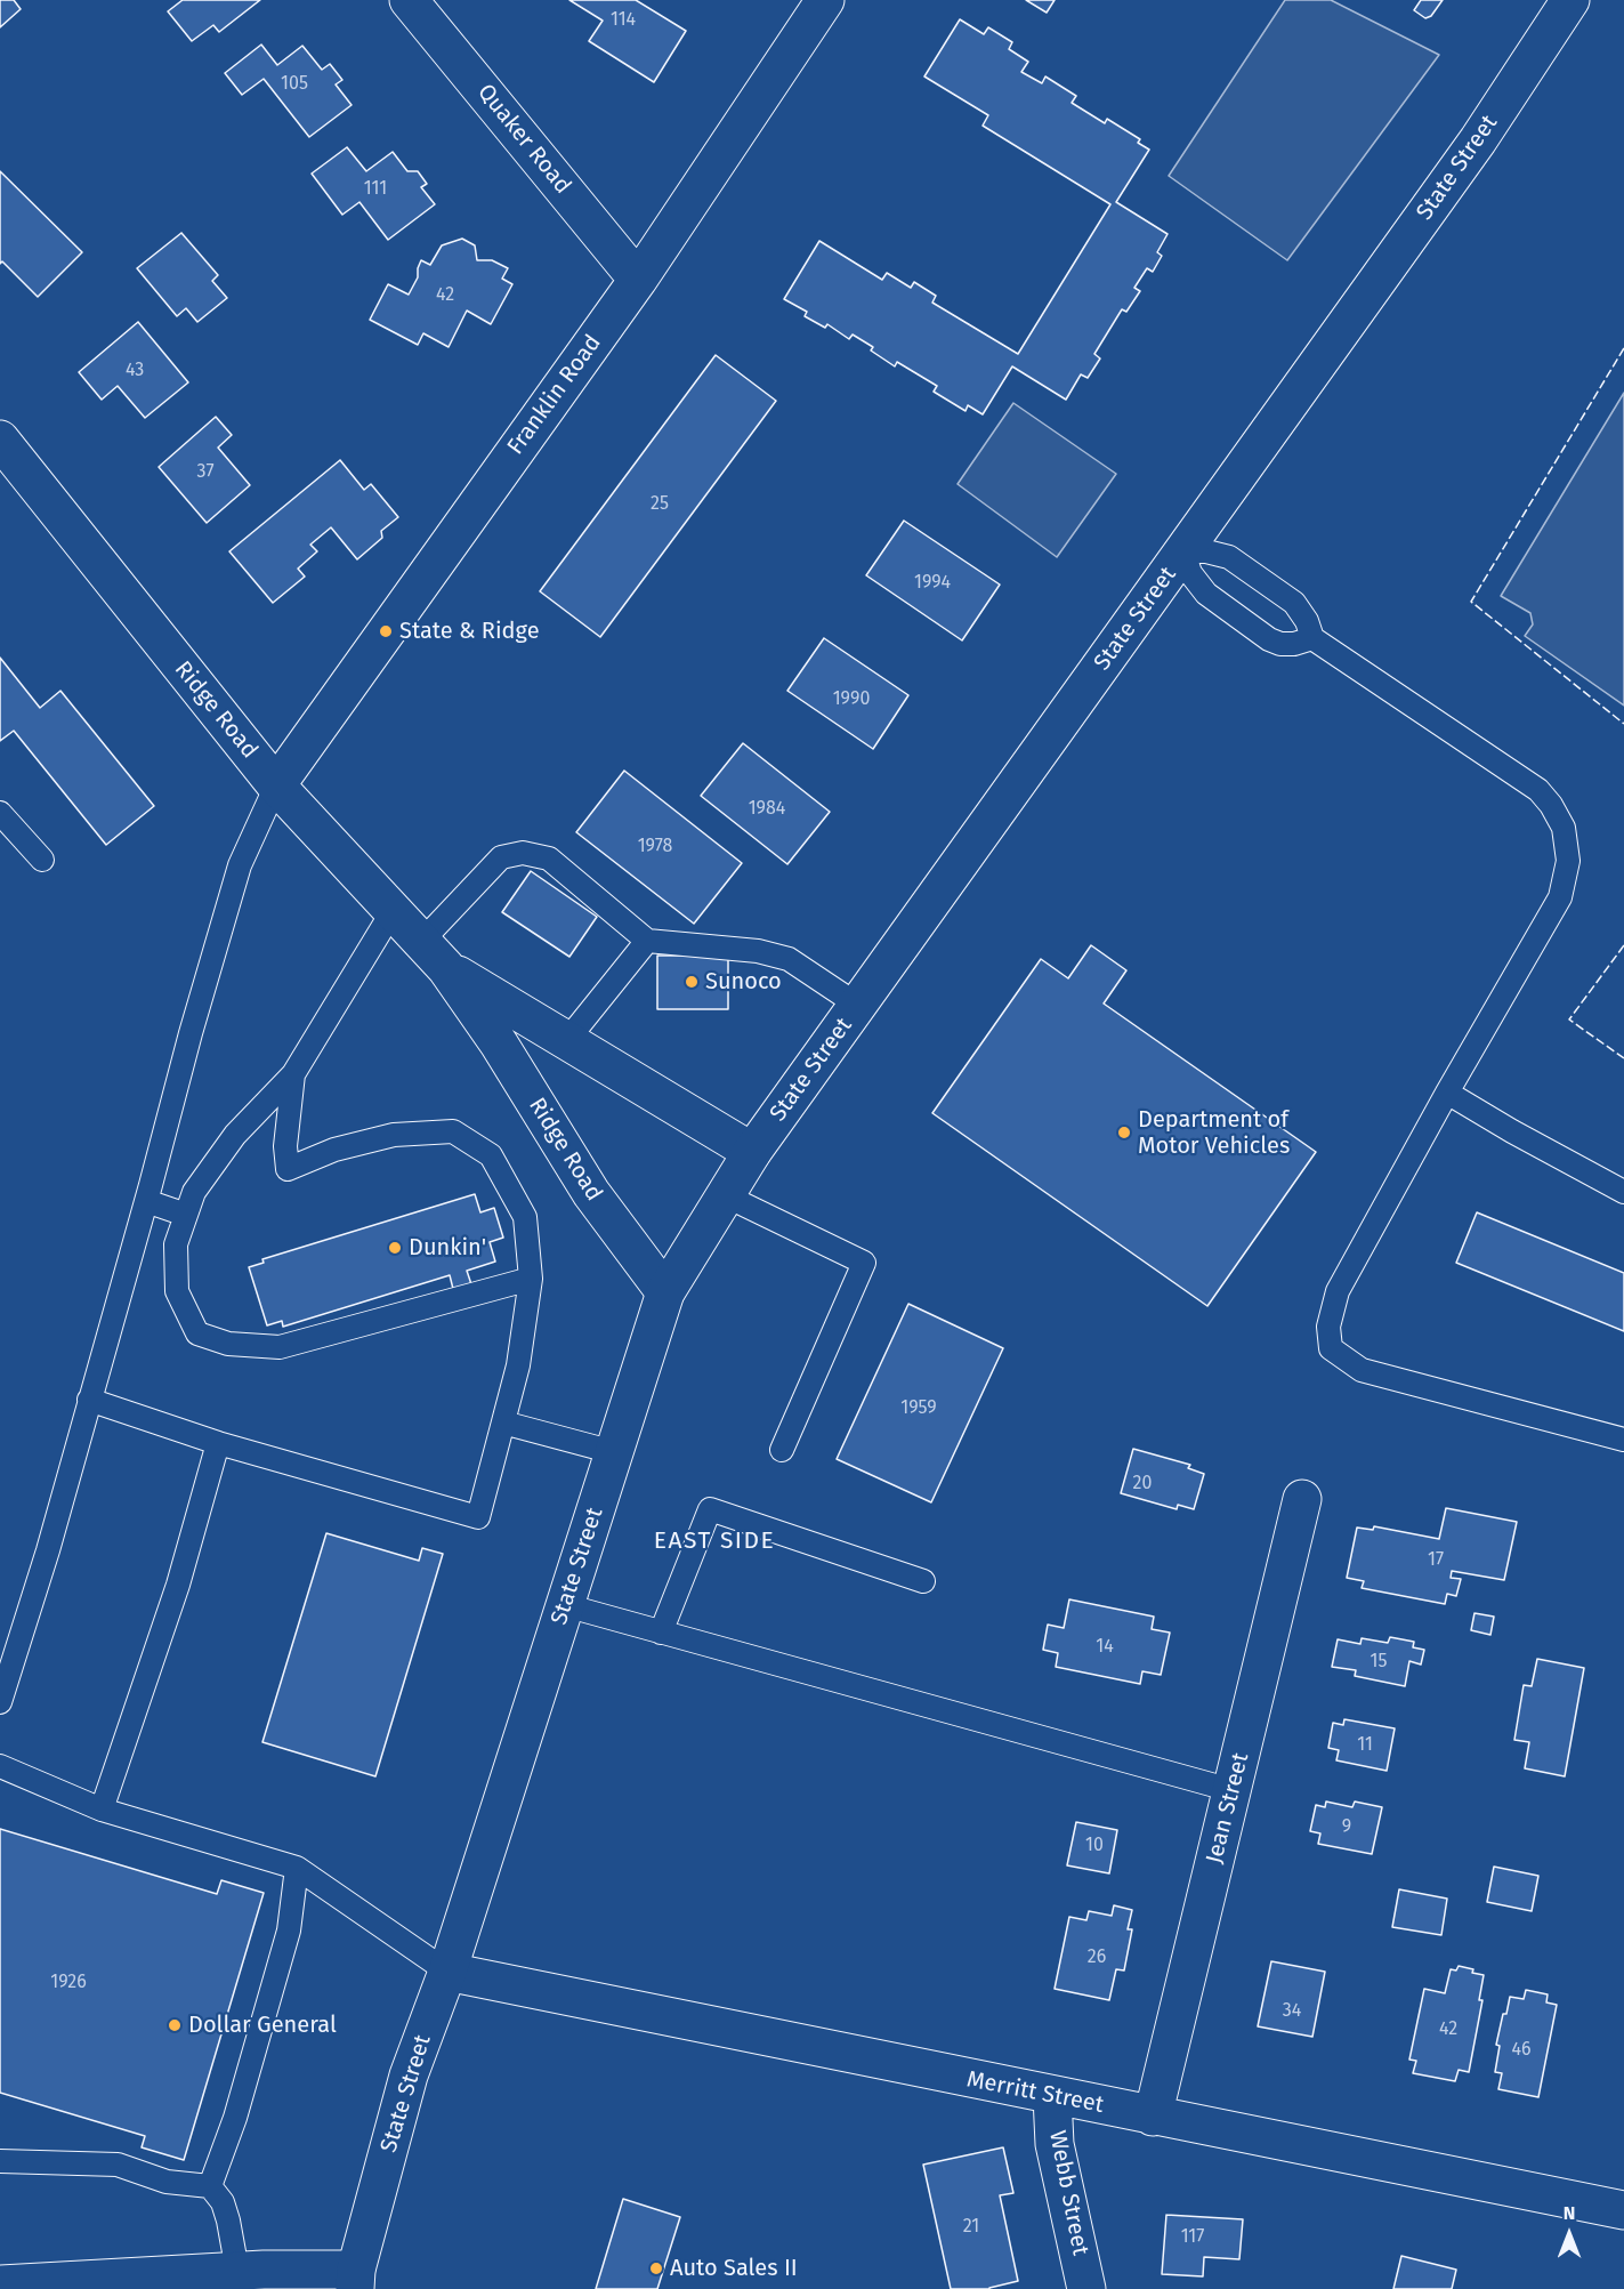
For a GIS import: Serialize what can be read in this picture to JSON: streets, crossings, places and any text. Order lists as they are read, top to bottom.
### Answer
{
  "streets": {
    "street": [
      "Quaker Road",
      "State Street",
      "Franklin Road",
      "Ridge Road",
      "Jean Street",
      "Merritt Street",
      "Webb Street"
    ]
  },
  "crossings": [
    ["Quaker Road", "Franklin Road"],
    ["State Street", "Ridge Road"],
    ["State Street", "Merritt Street"],
    ["Franklin Road", "Ridge Road"],
    ["Jean Street", "Merritt Street"],
    ["Merritt Street", "Webb Street"]
  ],
  "districts": ["EAST SIDE"],
  "places": [
    "State & Ridge",
    "Sunoco",
    "Department of Motor Vehicles",
    "Dunkin'",
    "Dollar General",
    "Auto Sales II"
  ],
  "house_numbers": [
    "114",
    "105",
    "111",
    "42",
    "43",
    "37",
    "25",
    "1994",
    "1990",
    "1984",
    "1978",
    "1959",
    "20",
    "17",
    "14",
    "15",
    "11",
    "9",
    "10",
    "26",
    "1926",
    "34",
    "42",
    "46",
    "21",
    "117"
  ],
  "north": "top"
}
